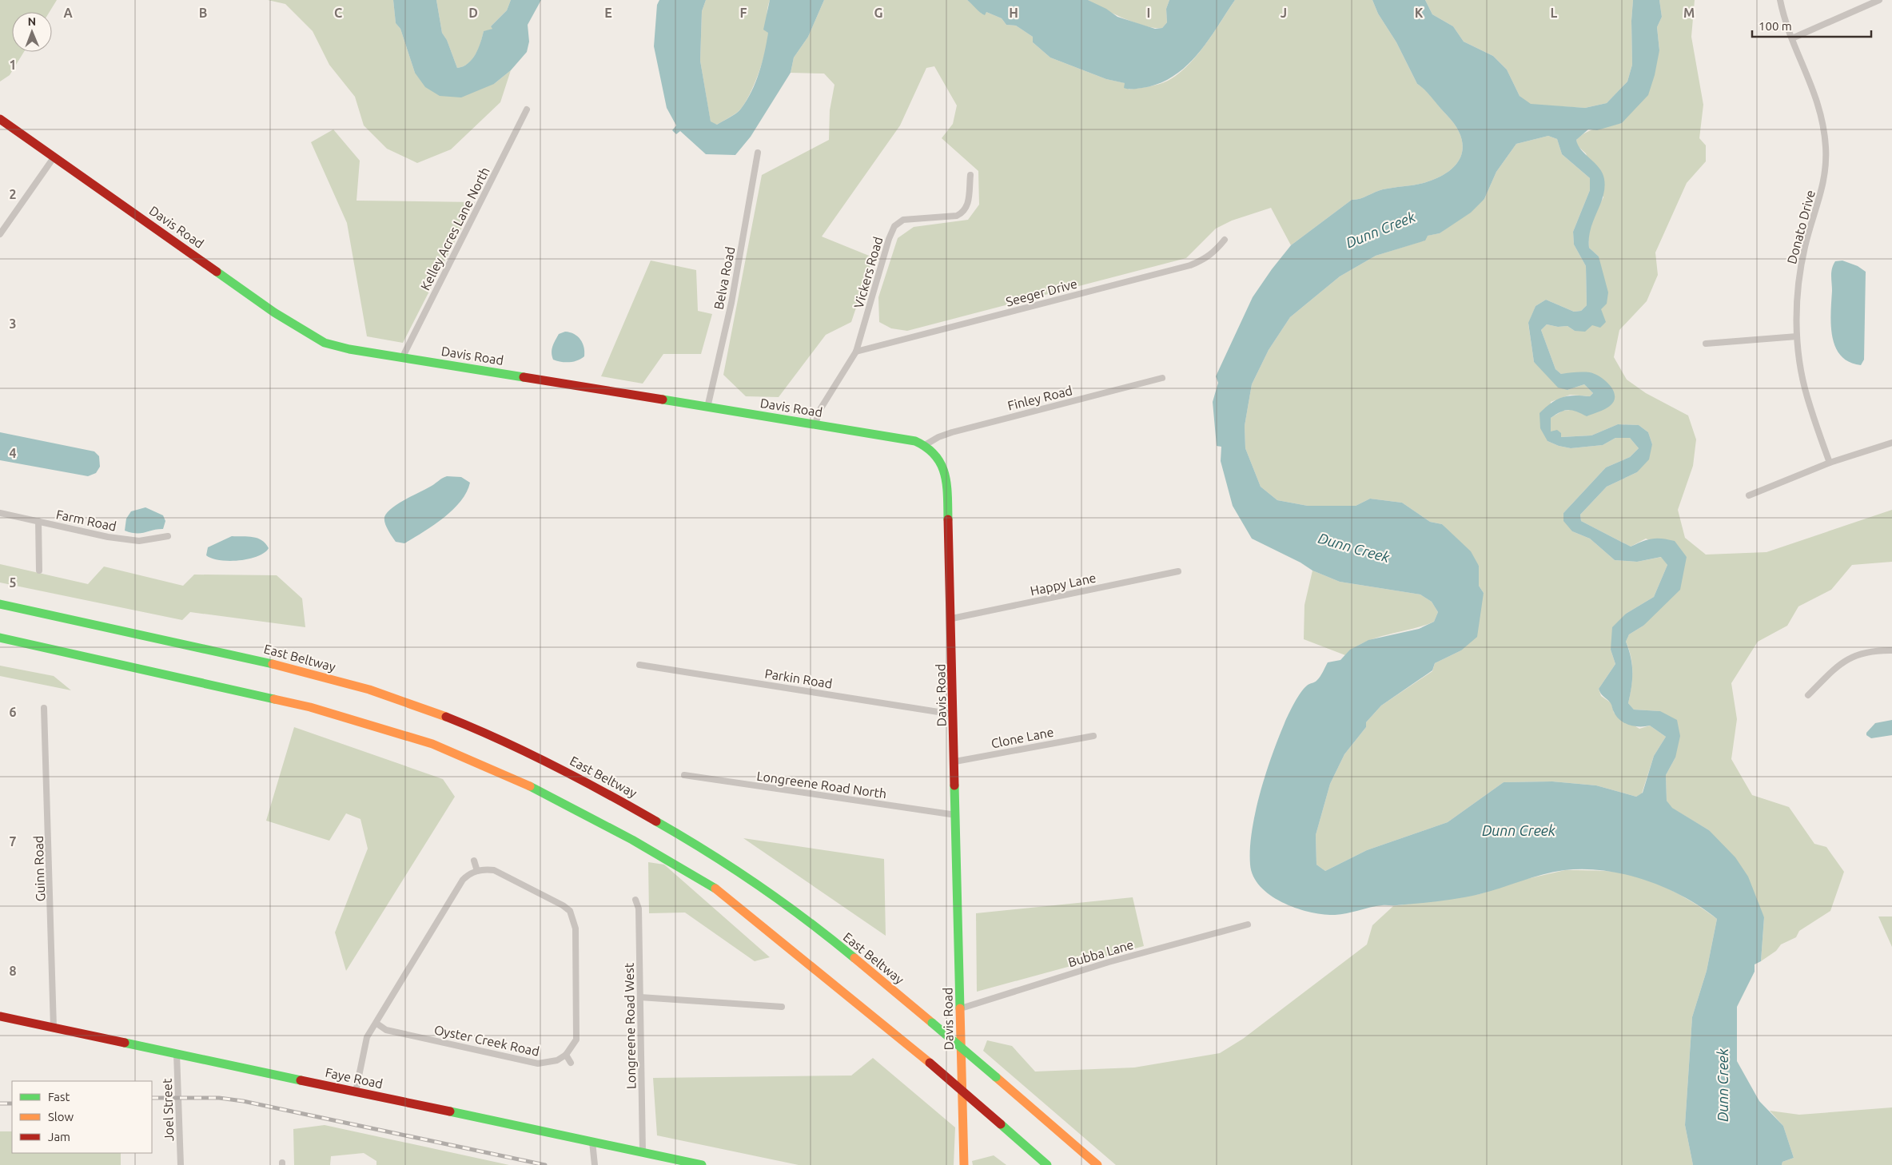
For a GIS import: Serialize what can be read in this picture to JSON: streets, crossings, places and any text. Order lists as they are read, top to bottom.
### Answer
{
  "streets": {
    "main road": ["Davis Road", "East Beltway", "Faye Road"],
    "street": [
      "Donato Drive",
      "Kelley Acres Lane North",
      "Vickers Road",
      "Belva Road",
      "Seeger Drive",
      "Finley Road",
      "Farm Road",
      "Happy Lane",
      "Parkin Road",
      "Clone Lane",
      "Longreene Road North",
      "Guinn Road",
      "Bubba Lane",
      "Longreene Road West",
      "Oyster Creek Road",
      "Joel Street"
    ]
  },
  "crossings": [
    ["Davis Road", "Kelley Acres Lane North"],
    ["Davis Road", "Vickers Road"],
    ["Davis Road", "Belva Road"],
    ["Davis Road", "Finley Road"],
    ["Davis Road", "Happy Lane"],
    ["Davis Road", "Parkin Road"],
    ["Davis Road", "Clone Lane"],
    ["Davis Road", "Longreene Road North"],
    ["Davis Road", "Bubba Lane"],
    ["Vickers Road", "Seeger Drive"],
    ["Guinn Road", "Faye Road"],
    ["Longreene Road West", "Faye Road"],
    ["Faye Road", "Joel Street"]
  ],
  "water": ["Dunn Creek"],
  "legend": ["Fast", "Slow", "Jam"],
  "scale_bar": "100 m",
  "north": "top",
  "grid": {
    "columns": [
      "A",
      "B",
      "C",
      "D",
      "E",
      "F",
      "G",
      "H",
      "I",
      "J",
      "K",
      "L",
      "M"
    ],
    "rows": [
      "1",
      "2",
      "3",
      "4",
      "5",
      "6",
      "7",
      "8"
    ]
  }
}
